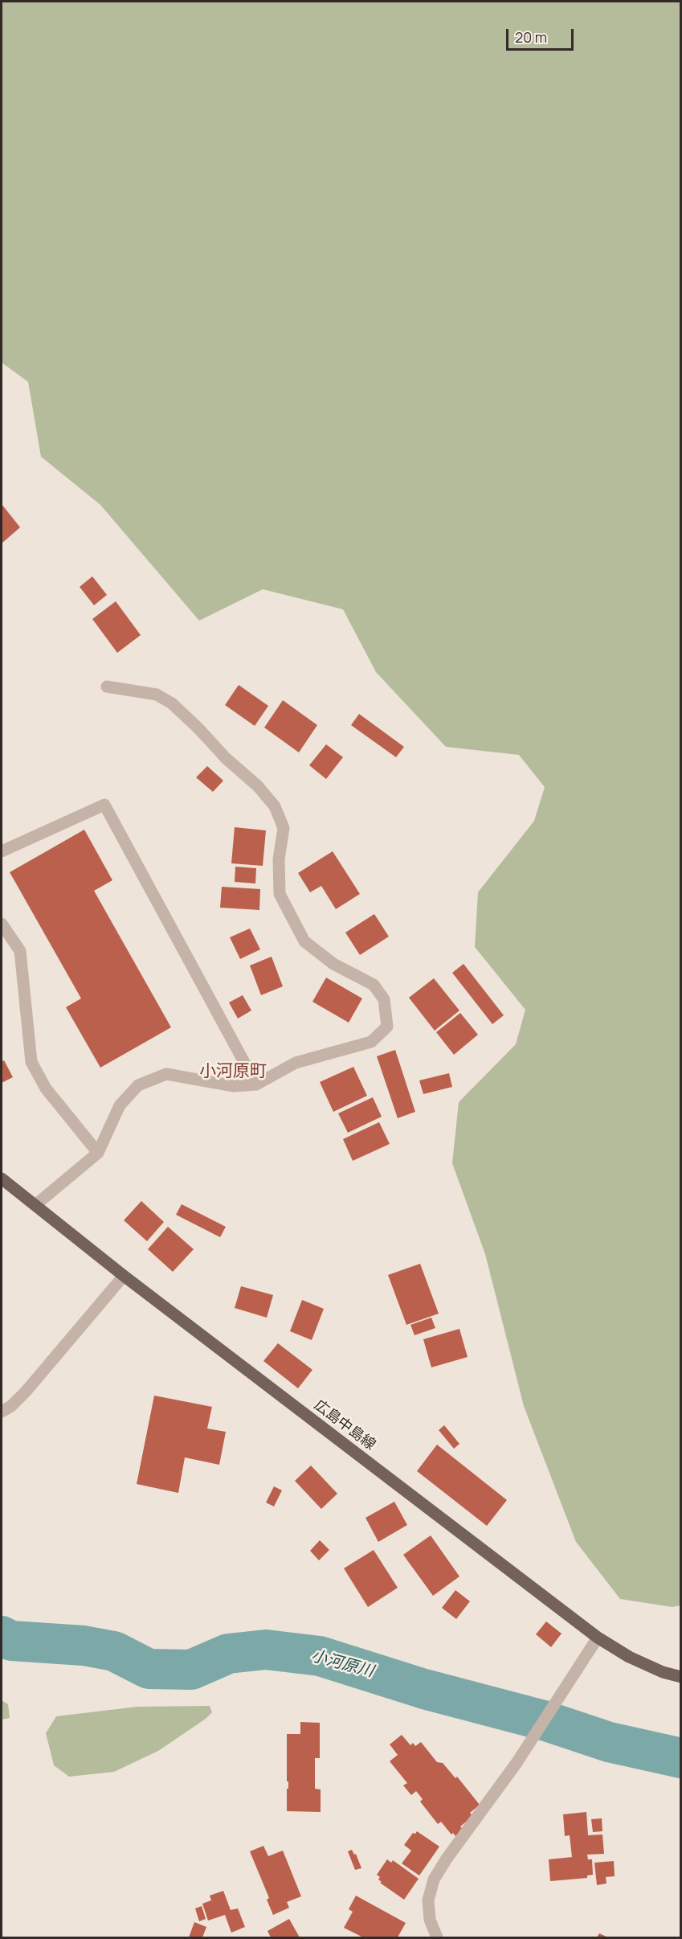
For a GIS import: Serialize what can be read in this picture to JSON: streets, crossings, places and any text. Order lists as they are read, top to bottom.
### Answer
{
  "streets": {
    "main road": ["広島中島線"]
  },
  "districts": ["小河原町"],
  "water": ["小河原川"],
  "scale_bar": "20 m"
}
